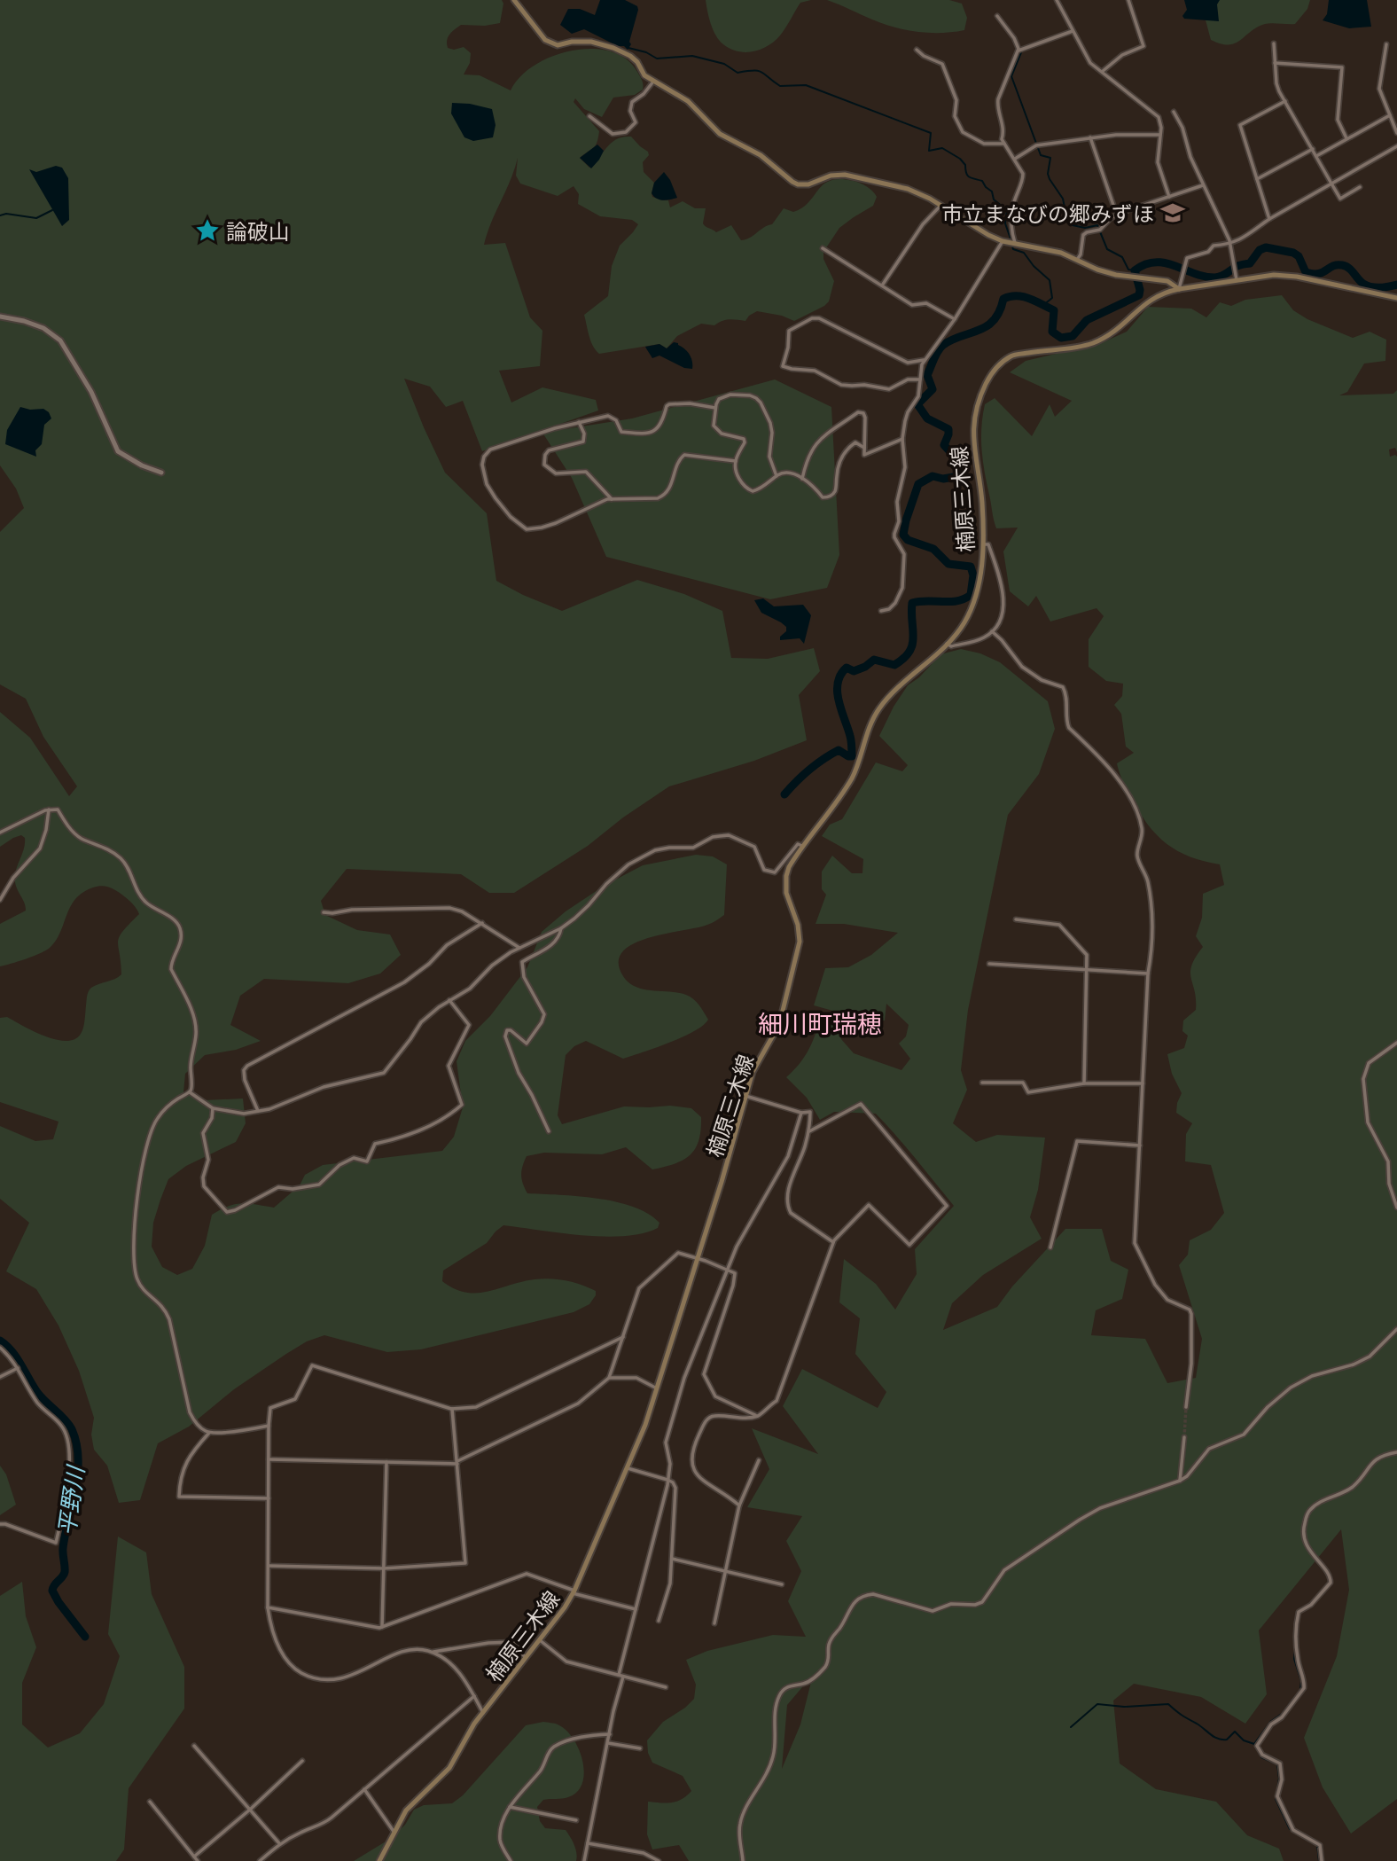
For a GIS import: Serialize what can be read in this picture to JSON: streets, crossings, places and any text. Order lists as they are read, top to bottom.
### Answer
{
  "streets": {
    "main road": ["楠原三木線"]
  },
  "districts": ["細川町瑞穂"],
  "water": ["平野川"],
  "places": {
    "school or university": ["市立まなびの郷みずほ"],
    "place": ["論破山"]
  }
}
